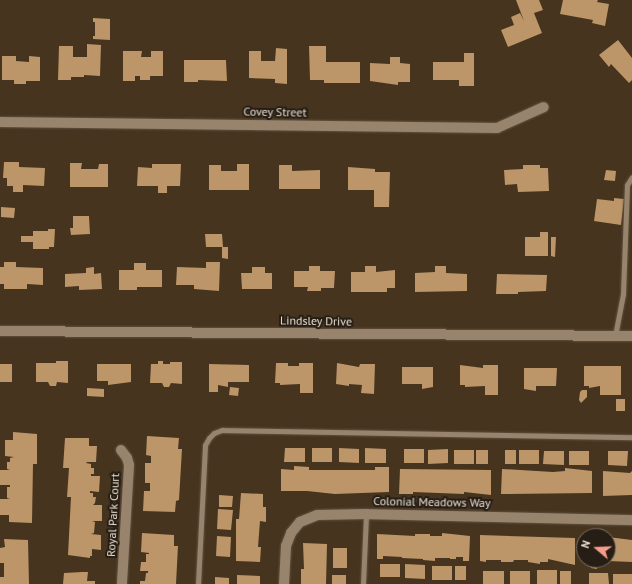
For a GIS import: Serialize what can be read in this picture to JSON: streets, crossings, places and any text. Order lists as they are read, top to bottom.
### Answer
{
  "streets": {
    "street": [
      "Covey Street",
      "Lindsley Drive",
      "Colonial Meadows Way",
      "Royal Park Court"
    ]
  },
  "north": "left"
}
